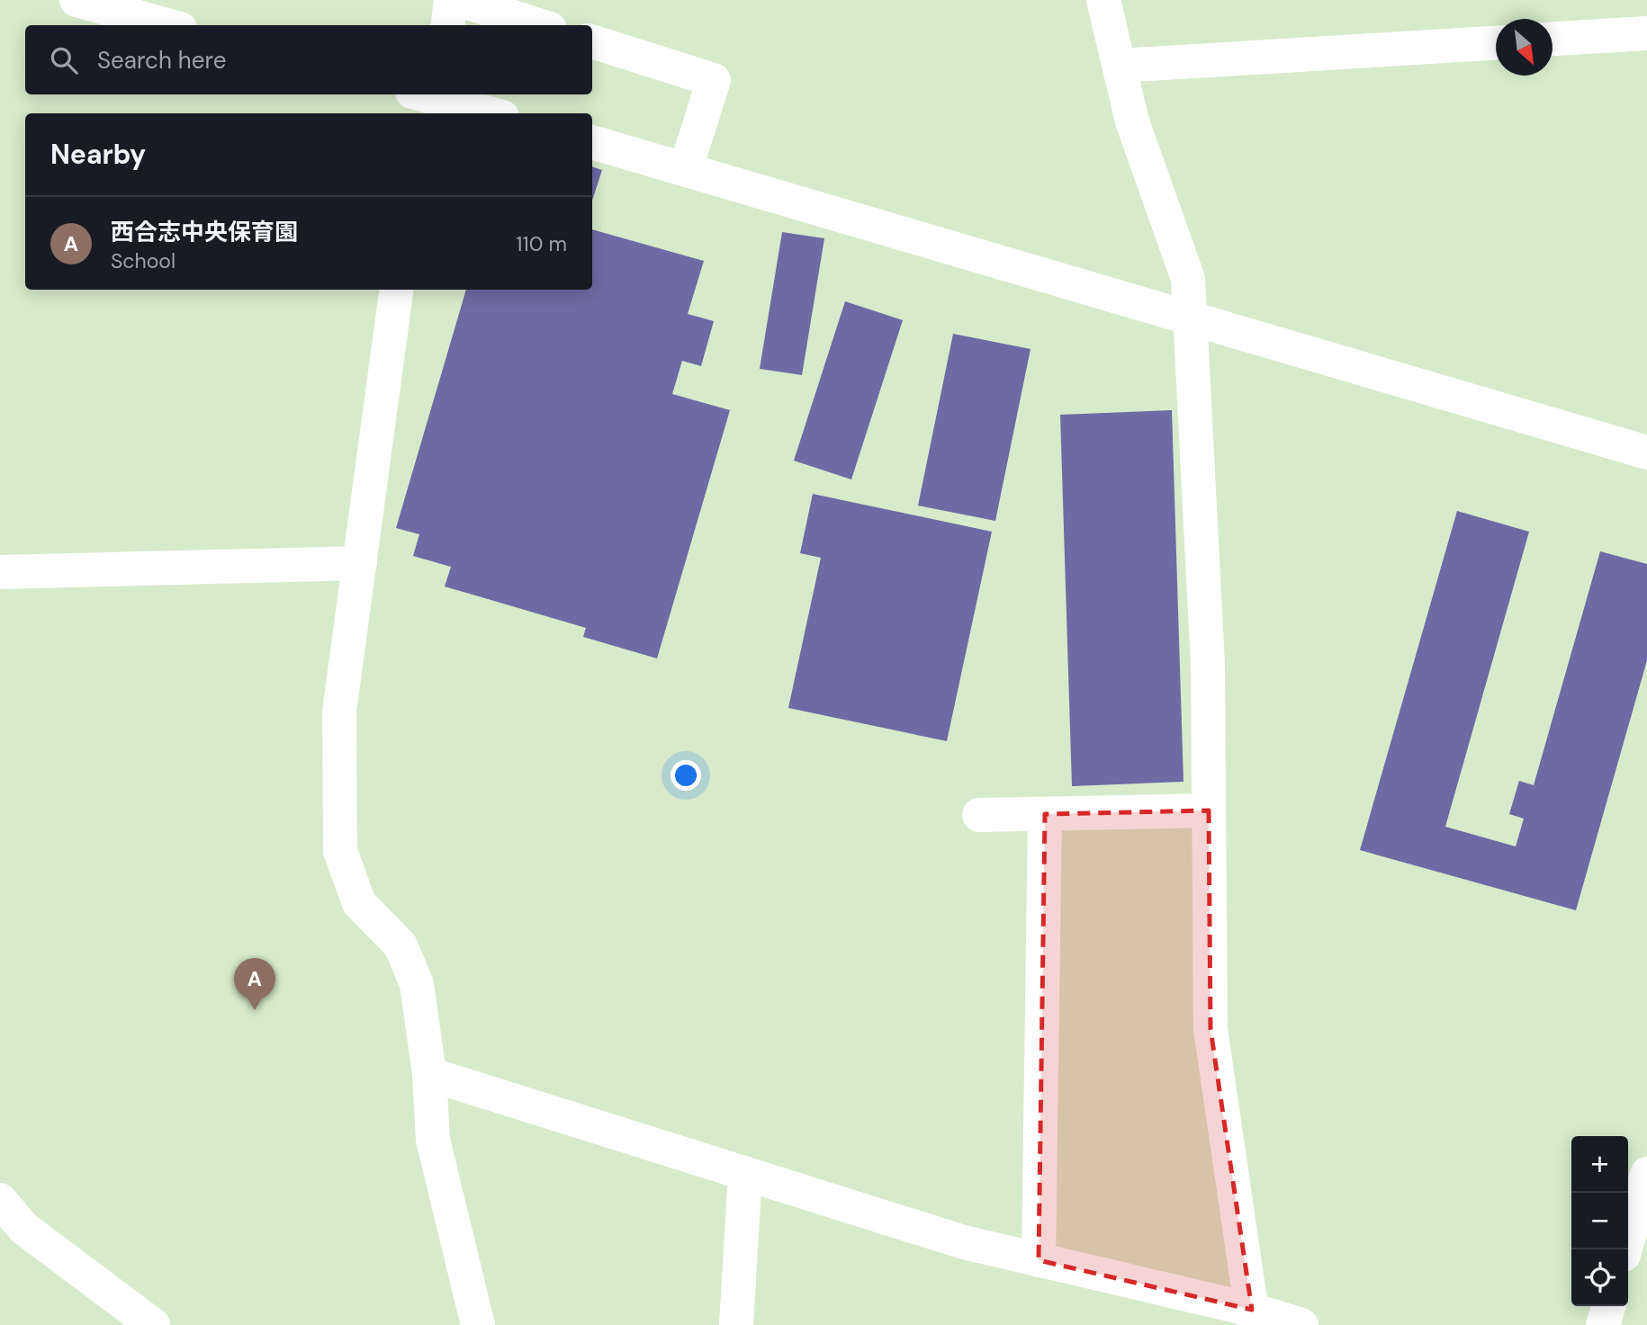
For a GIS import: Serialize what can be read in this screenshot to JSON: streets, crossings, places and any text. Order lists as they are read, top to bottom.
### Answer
{
  "north": "bottom right",
  "page": {
    "search": "Search here",
    "heading": "Nearby",
    "list": [
      {
        "mark": "A",
        "name": "西合志中央保育園",
        "note": "School",
        "value": "110 m"
      }
    ],
    "pins": "A",
    "map_buttons": ["+", "−"]
  }
}
